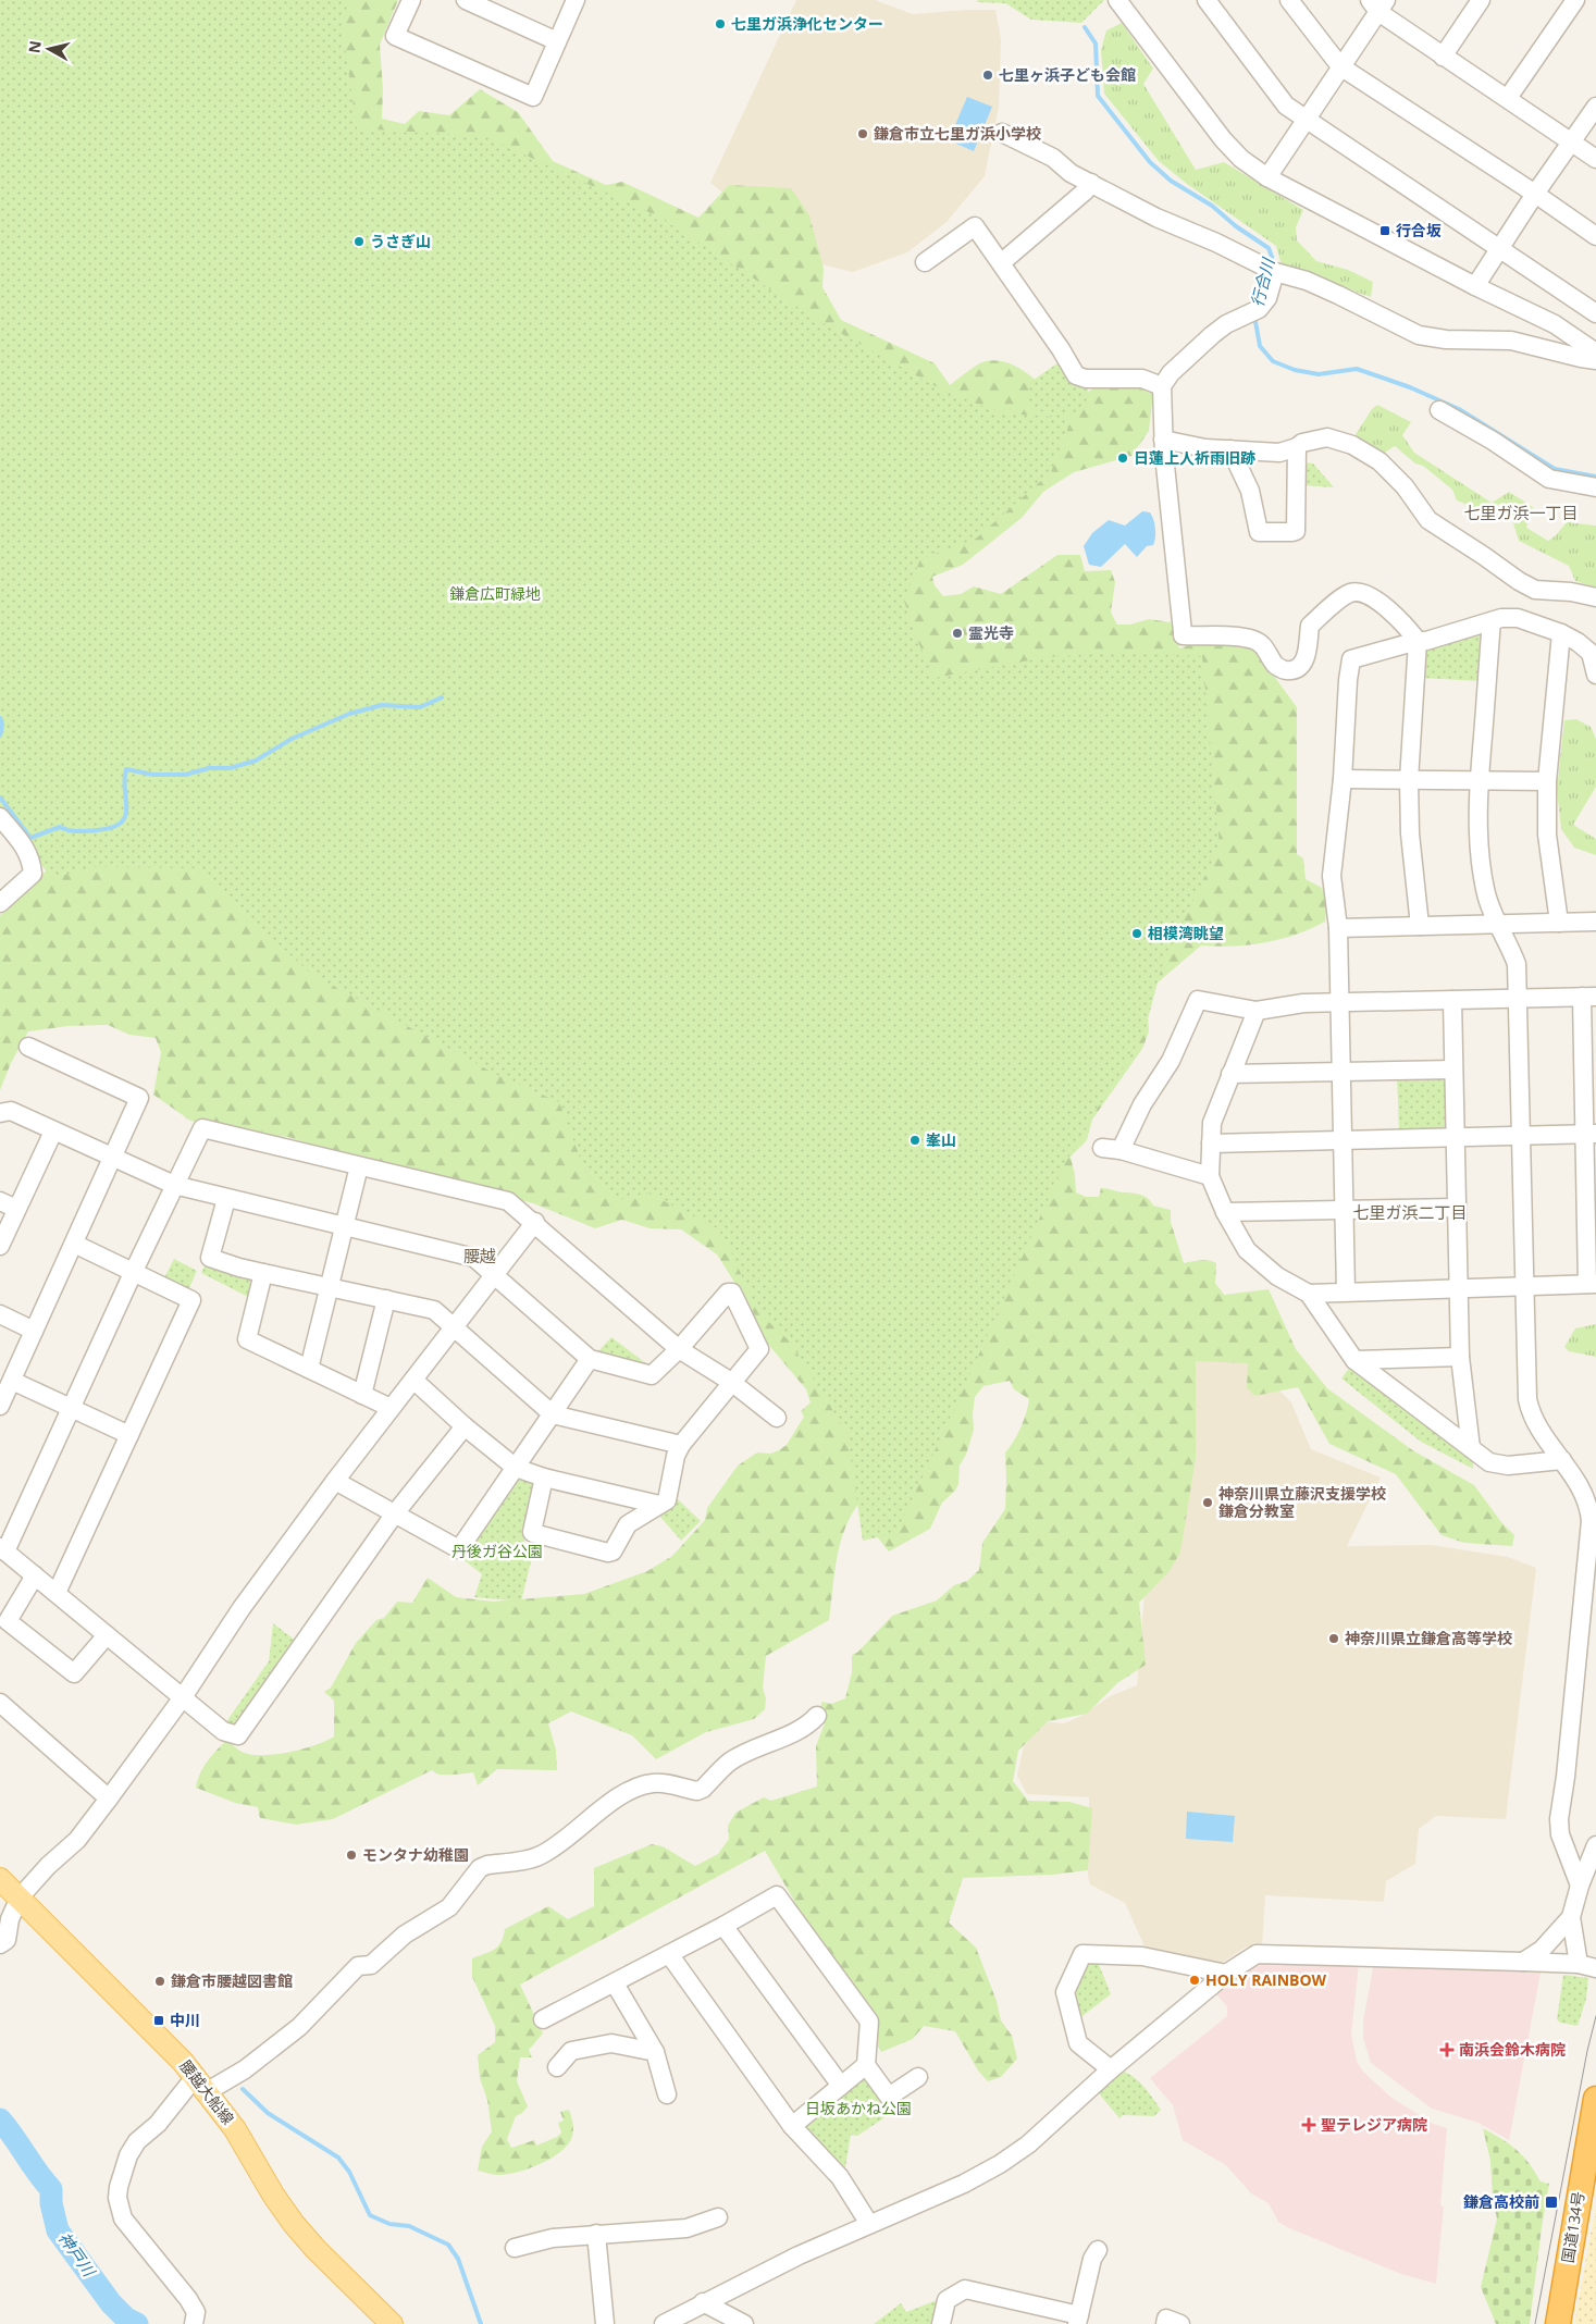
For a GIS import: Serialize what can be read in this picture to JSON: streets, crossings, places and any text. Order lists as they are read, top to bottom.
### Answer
{
  "streets": {
    "highway": ["国道134号"],
    "main road": ["腰越大船線"]
  },
  "districts": ["七里ガ浜一丁目", "七里ガ浜二丁目", "腰越"],
  "water": ["行合川", "神戸川"],
  "parks": ["鎌倉広町緑地", "丹後ガ谷公園", "日坂あかね公園"],
  "places": {
    "other": [
      "七里ガ浜浄化センター",
      "七里ヶ浜子ども会館",
      "鎌倉市立七里ガ浜小学校",
      "うさぎ山",
      "日蓮上人祈雨旧跡",
      "霊光寺",
      "相模湾眺望",
      "峯山",
      "神奈川県立藤沢支援学校 鎌倉分教室",
      "神奈川県立鎌倉高等学校",
      "モンタナ幼稚園",
      "HOLY RAINBOW",
      "鎌倉市腰越図書館"
    ],
    "transit": ["行合坂", "中川", "鎌倉高校前"],
    "health": ["南浜会鈴木病院", "聖テレジア病院"]
  },
  "north": "left"
}
